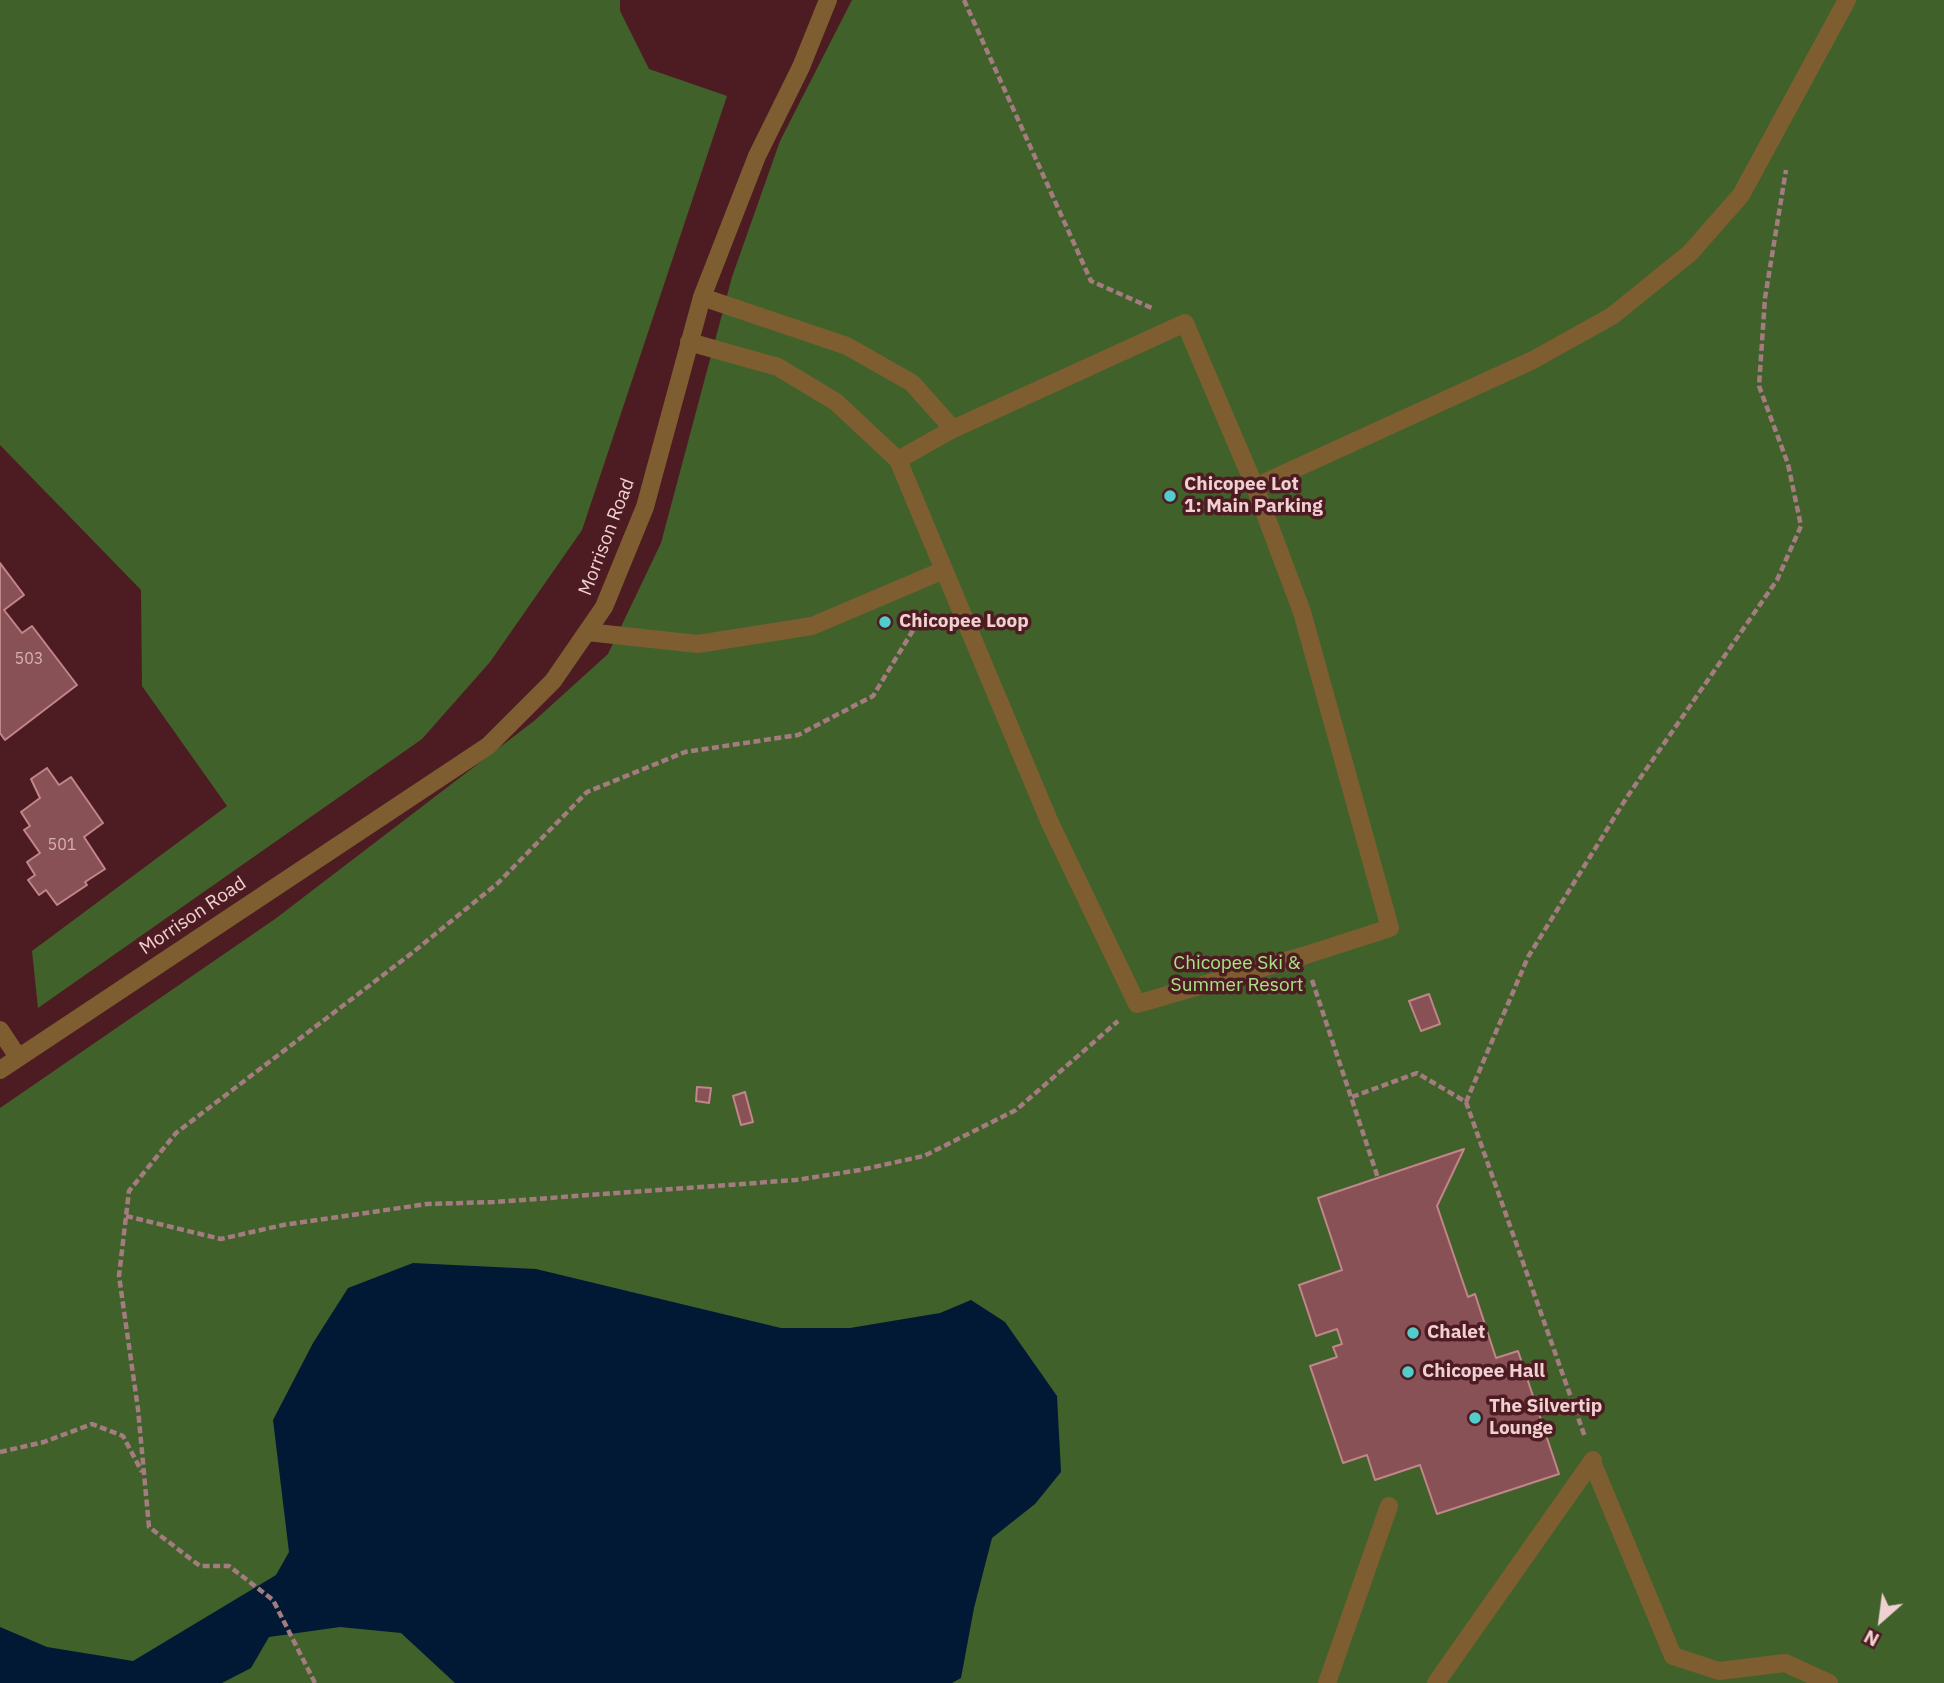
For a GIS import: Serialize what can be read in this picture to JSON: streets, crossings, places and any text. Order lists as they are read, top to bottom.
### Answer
{
  "streets": {
    "street": ["Morrison Road"]
  },
  "parks": ["Chicopee Ski & Summer Resort"],
  "places": [
    "Chicopee Lot 1: Main Parking",
    "Chicopee Loop",
    "Chalet",
    "Chicopee Hall",
    "The Silvertip Lounge"
  ],
  "house_numbers": ["503", "501"],
  "north": "bottom left"
}
